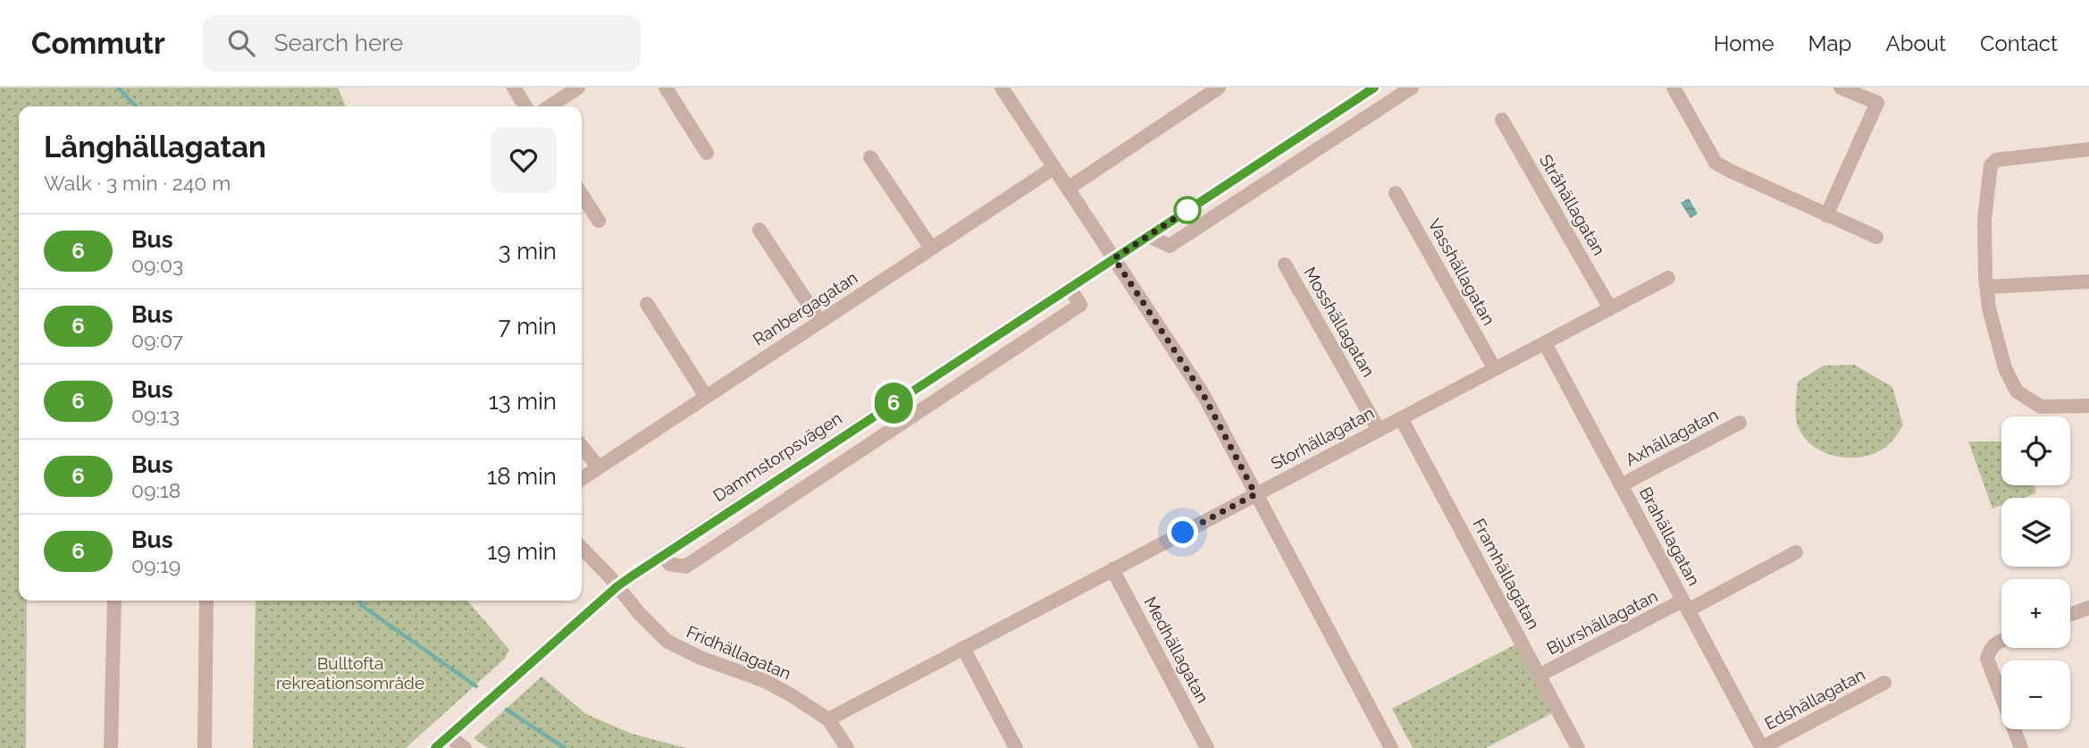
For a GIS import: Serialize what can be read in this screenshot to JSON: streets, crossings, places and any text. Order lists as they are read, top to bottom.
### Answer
{
  "streets": {
    "street": [
      "Stråhällagatan",
      "Vasshällagatan",
      "Ranbergagatan",
      "Mosshällagatan",
      "Axhällagatan",
      "Storhällagatan",
      "Dammstorpsvägen",
      "Brahällagatan",
      "Framhällagatan",
      "Bjurshällagatan",
      "Medhällagatan",
      "Fridhällagatan",
      "Edshällagatan"
    ]
  },
  "crossings": [
    ["Stråhällagatan", "Storhällagatan"],
    ["Vasshällagatan", "Storhällagatan"],
    ["Mosshällagatan", "Storhällagatan"],
    ["Axhällagatan", "Brahällagatan"],
    ["Storhällagatan", "Brahällagatan"],
    ["Storhällagatan", "Framhällagatan"],
    ["Storhällagatan", "Medhällagatan"],
    ["Storhällagatan", "Fridhällagatan"],
    ["Dammstorpsvägen", "Fridhällagatan"],
    ["Brahällagatan", "Bjurshällagatan"],
    ["Brahällagatan", "Edshällagatan"],
    ["Framhällagatan", "Bjurshällagatan"]
  ],
  "parks": ["Bulltofta rekreationsområde"],
  "lines": ["bus line 6"],
  "page": {
    "header": "Commutr",
    "search": "Search here",
    "nav": [
      "Home",
      "Map",
      "About",
      "Contact"
    ],
    "on_map": "6",
    "heading": ["Långhällagatan", "Walk · 3 min · 240 m"],
    "list": [
      {
        "mark": "6",
        "name": "Bus",
        "note": "09:03",
        "value": "3 min"
      },
      {
        "mark": "6",
        "name": "Bus",
        "note": "09:07",
        "value": "7 min"
      },
      {
        "mark": "6",
        "name": "Bus",
        "note": "09:13",
        "value": "13 min"
      },
      {
        "mark": "6",
        "name": "Bus",
        "note": "09:18",
        "value": "18 min"
      },
      {
        "mark": "6",
        "name": "Bus",
        "note": "09:19",
        "value": "19 min"
      }
    ],
    "map_buttons": ["+", "−"]
  }
}
